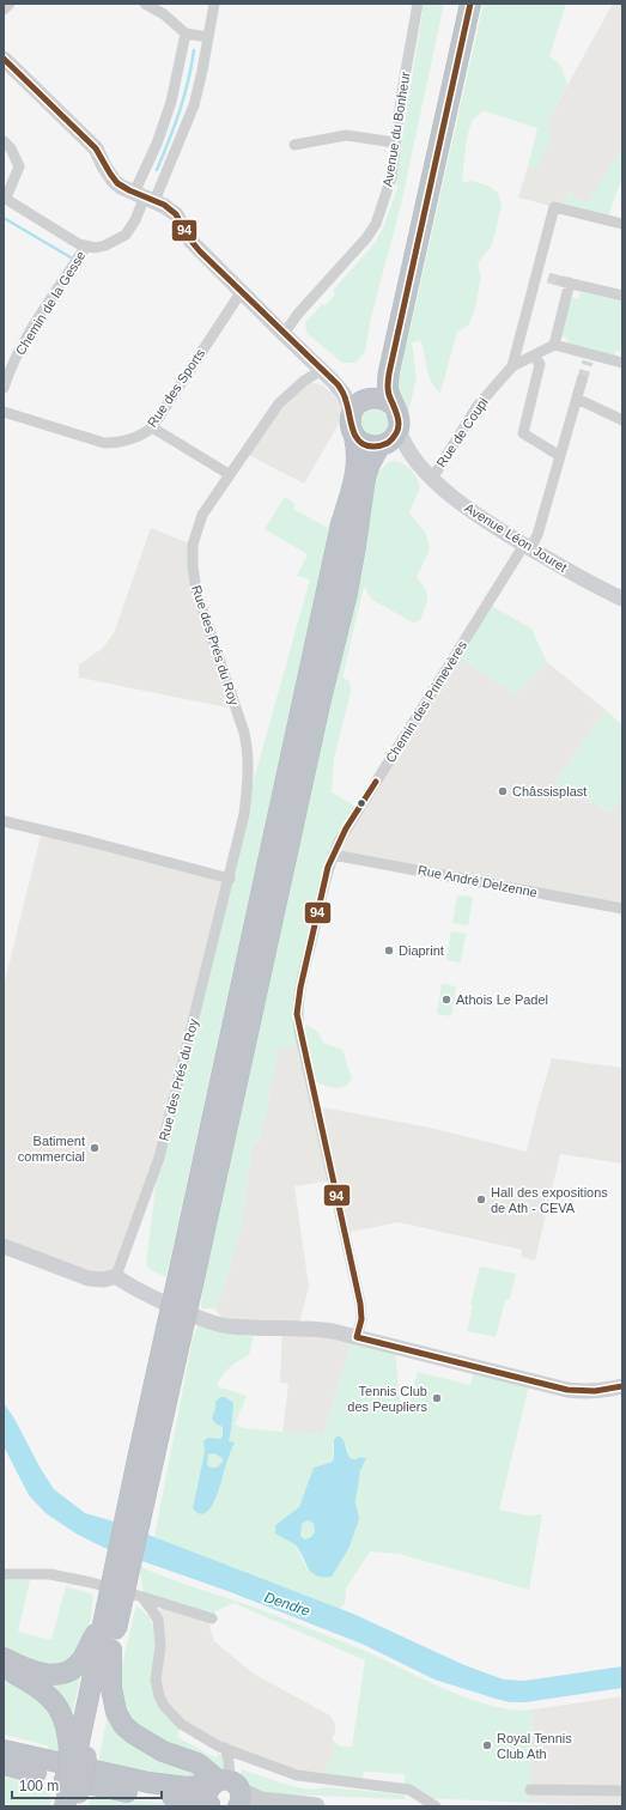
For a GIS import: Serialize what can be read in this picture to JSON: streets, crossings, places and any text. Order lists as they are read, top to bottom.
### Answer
{
  "streets": {
    "street": [
      "Avenue du Bonheur",
      "Chemin de la Gesse",
      "Rue des Sports",
      "Rue de Coupi",
      "Avenue Léon Jouret",
      "Rue des Prés du Roy",
      "Chemin des Primevères",
      "Rue André Delzenne"
    ]
  },
  "crossings": [
    ["Rue de Coupi", "Avenue Léon Jouret"],
    ["Avenue Léon Jouret", "Chemin des Primevères"],
    ["Chemin des Primevères", "Rue André Delzenne"]
  ],
  "water": ["Dendre"],
  "places": [
    "Châssisplast",
    "Diaprint",
    "Athois Le Padel",
    "Batiment commercial",
    "Hall des expositions de Ath - CEVA",
    "Tennis Club des Peupliers",
    "Royal Tennis Club Ath"
  ],
  "lines": ["transit line 94"],
  "scale_bar": "100 m"
}
